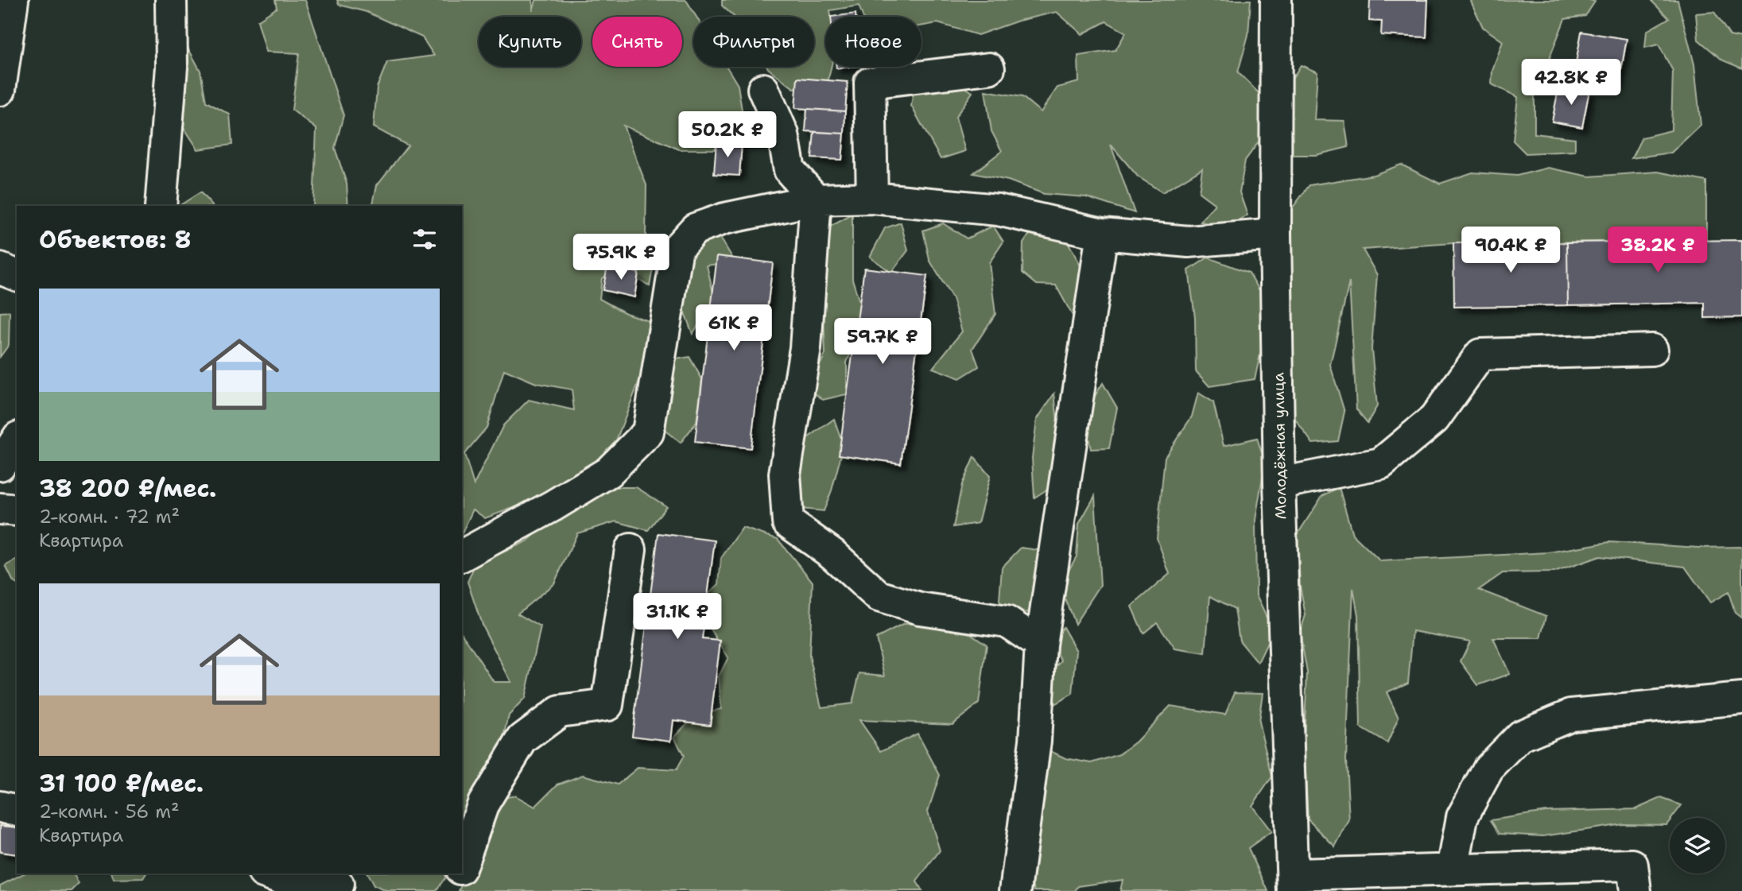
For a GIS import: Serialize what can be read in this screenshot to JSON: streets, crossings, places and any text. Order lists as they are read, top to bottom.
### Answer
{
  "streets": {
    "street": ["Молодёжная улица"]
  },
  "page": {
    "chip": [
      "Купить",
      "Снять",
      "Фильтры",
      "Новое"
    ],
    "price": [
      "42.8K ₽",
      "50.2K ₽",
      "90.4K ₽",
      "38.2K ₽",
      "75.9K ₽",
      "61K ₽",
      "59.7K ₽",
      "31.1K ₽"
    ],
    "heading": "Объектов: 8",
    "list": [
      {
        "name": "38 200 ₽/мес.",
        "note": "2-комн. · 72 m² · Квартира"
      },
      {
        "name": "31 100 ₽/мес.",
        "note": "2-комн. · 56 m² · Квартира"
      }
    ]
  }
}
